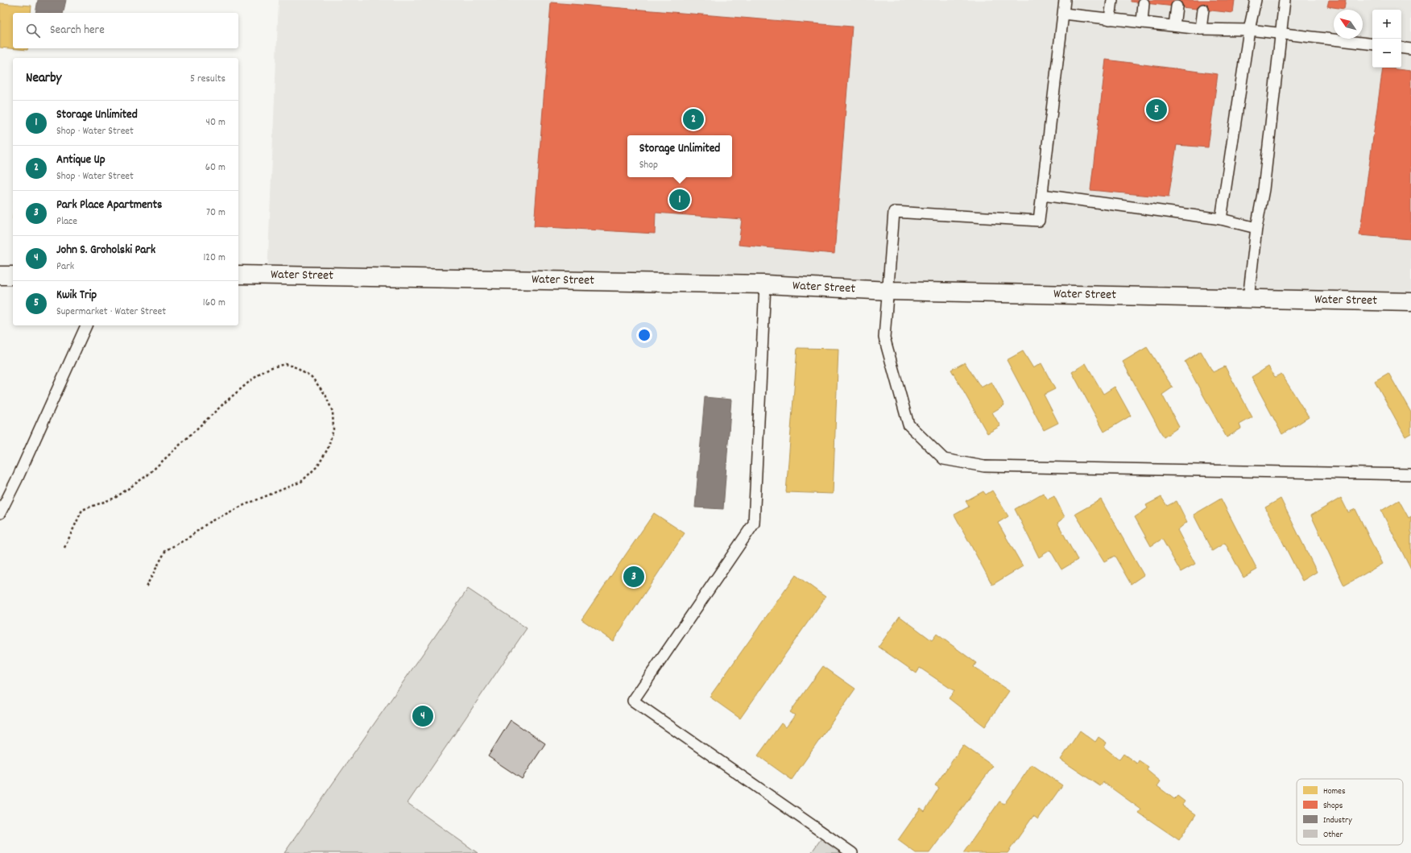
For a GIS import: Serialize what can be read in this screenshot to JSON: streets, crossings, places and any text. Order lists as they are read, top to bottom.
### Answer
{
  "streets": {
    "street": ["Water Street"]
  },
  "legend": [
    "Homes",
    "Shops",
    "Industry",
    "Other"
  ],
  "north": "top left",
  "page": {
    "map_buttons": ["+", "−"],
    "search": "Search here",
    "heading": ["Nearby", "5 results"],
    "pins": [
      "5",
      "2",
      "1",
      "3",
      "4"
    ],
    "list": [
      {
        "mark": "1",
        "name": "Storage Unlimited",
        "note": "Shop · Water Street",
        "value": "40 m"
      },
      {
        "mark": "2",
        "name": "Antique Up",
        "note": "Shop · Water Street",
        "value": "60 m"
      },
      {
        "mark": "3",
        "name": "Park Place Apartments",
        "note": "Place",
        "value": "70 m"
      },
      {
        "mark": "4",
        "name": "John S. Groholski Park",
        "note": "Park",
        "value": "120 m"
      },
      {
        "mark": "5",
        "name": "Kwik Trip",
        "note": "Supermarket · Water Street",
        "value": "160 m"
      }
    ],
    "popup": ["Storage Unlimited", "Shop"]
  }
}
